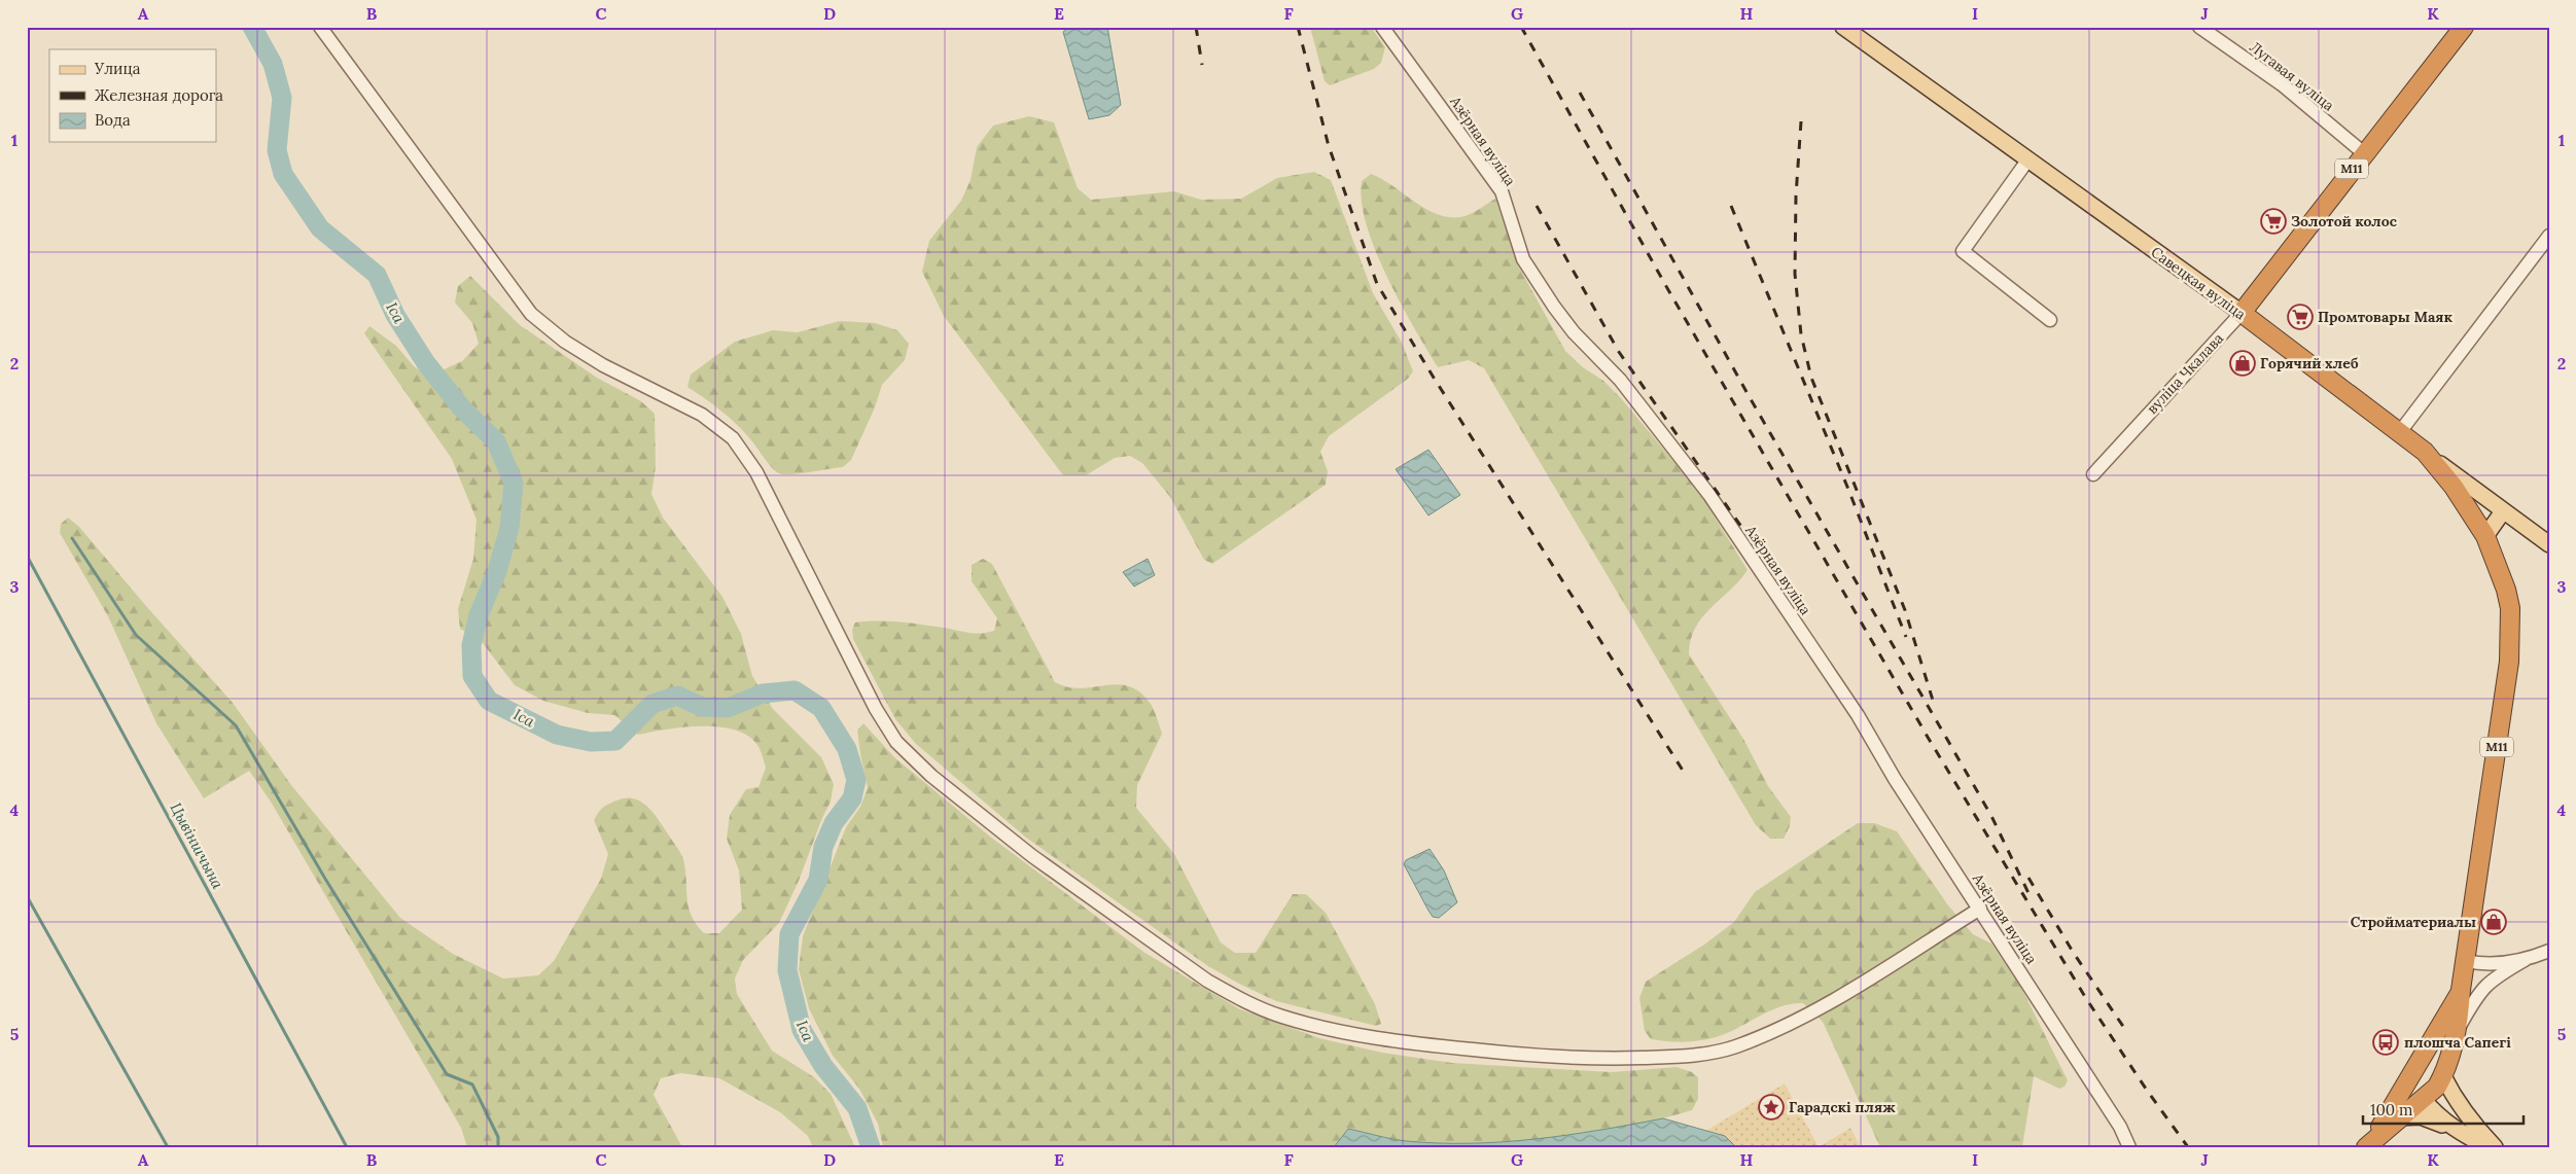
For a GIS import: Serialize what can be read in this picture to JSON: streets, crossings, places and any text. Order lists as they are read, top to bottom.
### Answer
{
  "streets": {
    "highway": ["М11", "Савецкая вуліца", "вуліца Чкалава"],
    "street": ["Лугавая вуліца", "Азёрная вуліца"]
  },
  "crossings": [
    ["Лугавая вуліца", "вуліца Чкалава"],
    ["М11", "Савецкая вуліца"],
    ["Савецкая вуліца", "вуліца Чкалава"]
  ],
  "water": ["Іса", "Цывіншчына"],
  "places": {
    "supermarket": ["Золотой колос", "Промтовары Маяк"],
    "shop": ["Горячий хлеб", "Стройматериалы"],
    "bus stop": ["плошча Сапегі"],
    "place": ["Гарадскі пляж"]
  },
  "legend": ["Улица", "Железная дорога", "Вода"],
  "scale_bar": "100 m",
  "grid": {
    "columns": [
      "A",
      "B",
      "C",
      "D",
      "E",
      "F",
      "G",
      "H",
      "I",
      "J",
      "K"
    ],
    "rows": [
      "1",
      "2",
      "3",
      "4",
      "5"
    ]
  }
}
